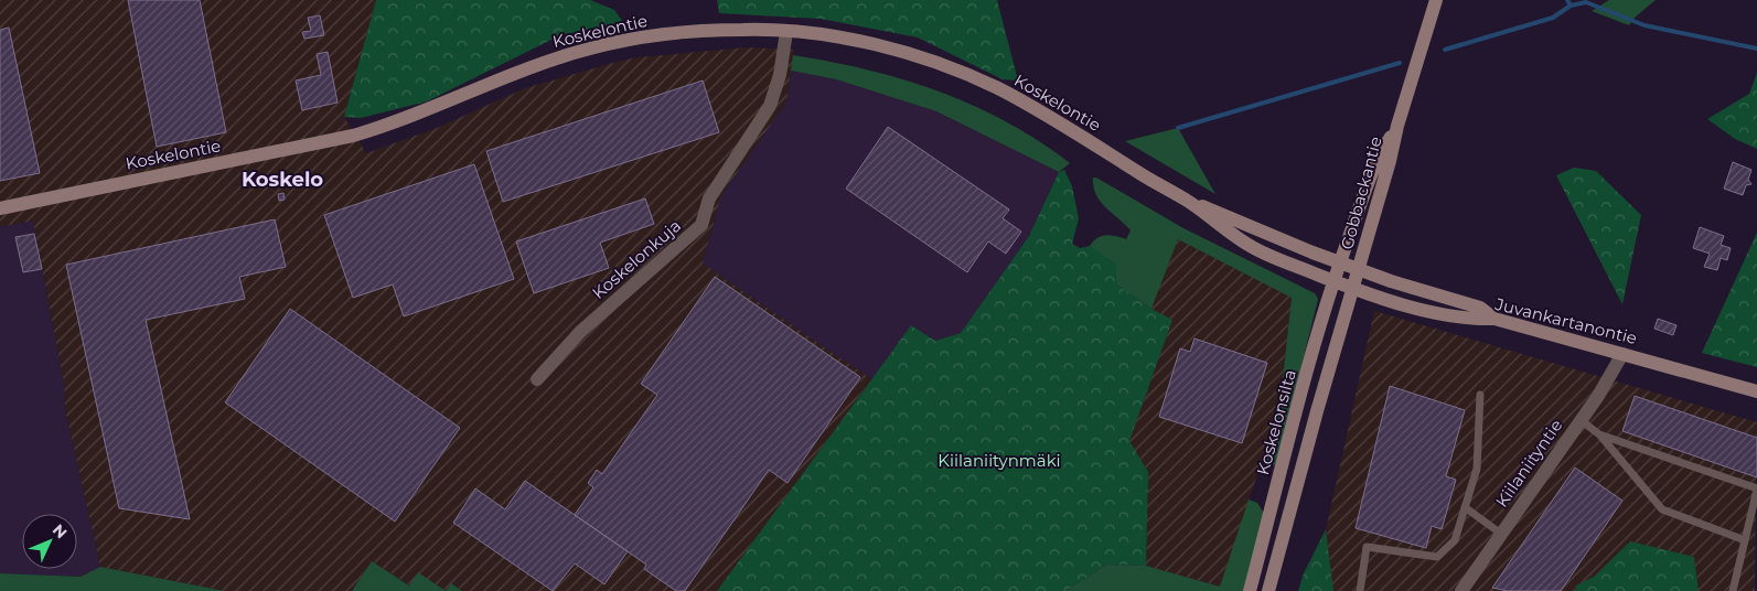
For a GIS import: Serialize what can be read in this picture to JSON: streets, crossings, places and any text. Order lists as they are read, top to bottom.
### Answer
{
  "streets": {
    "main road": [
      "Koskelontie",
      "Gobbackantie",
      "Juvankartanontie",
      "Koskelonsilta"
    ],
    "street": ["Koskelonkuja", "Kiilaniityntie"]
  },
  "crossings": [
    ["Koskelontie", "Gobbackantie"],
    ["Koskelontie", "Koskelonkuja"],
    ["Koskelontie", "Juvankartanontie"],
    ["Koskelontie", "Koskelonsilta"],
    ["Gobbackantie", "Koskelonsilta"],
    ["Juvankartanontie", "Koskelonsilta"],
    ["Juvankartanontie", "Kiilaniityntie"]
  ],
  "districts": ["Koskelo"],
  "parks": ["Kiilaniitynmäki"],
  "north": "top right"
}
